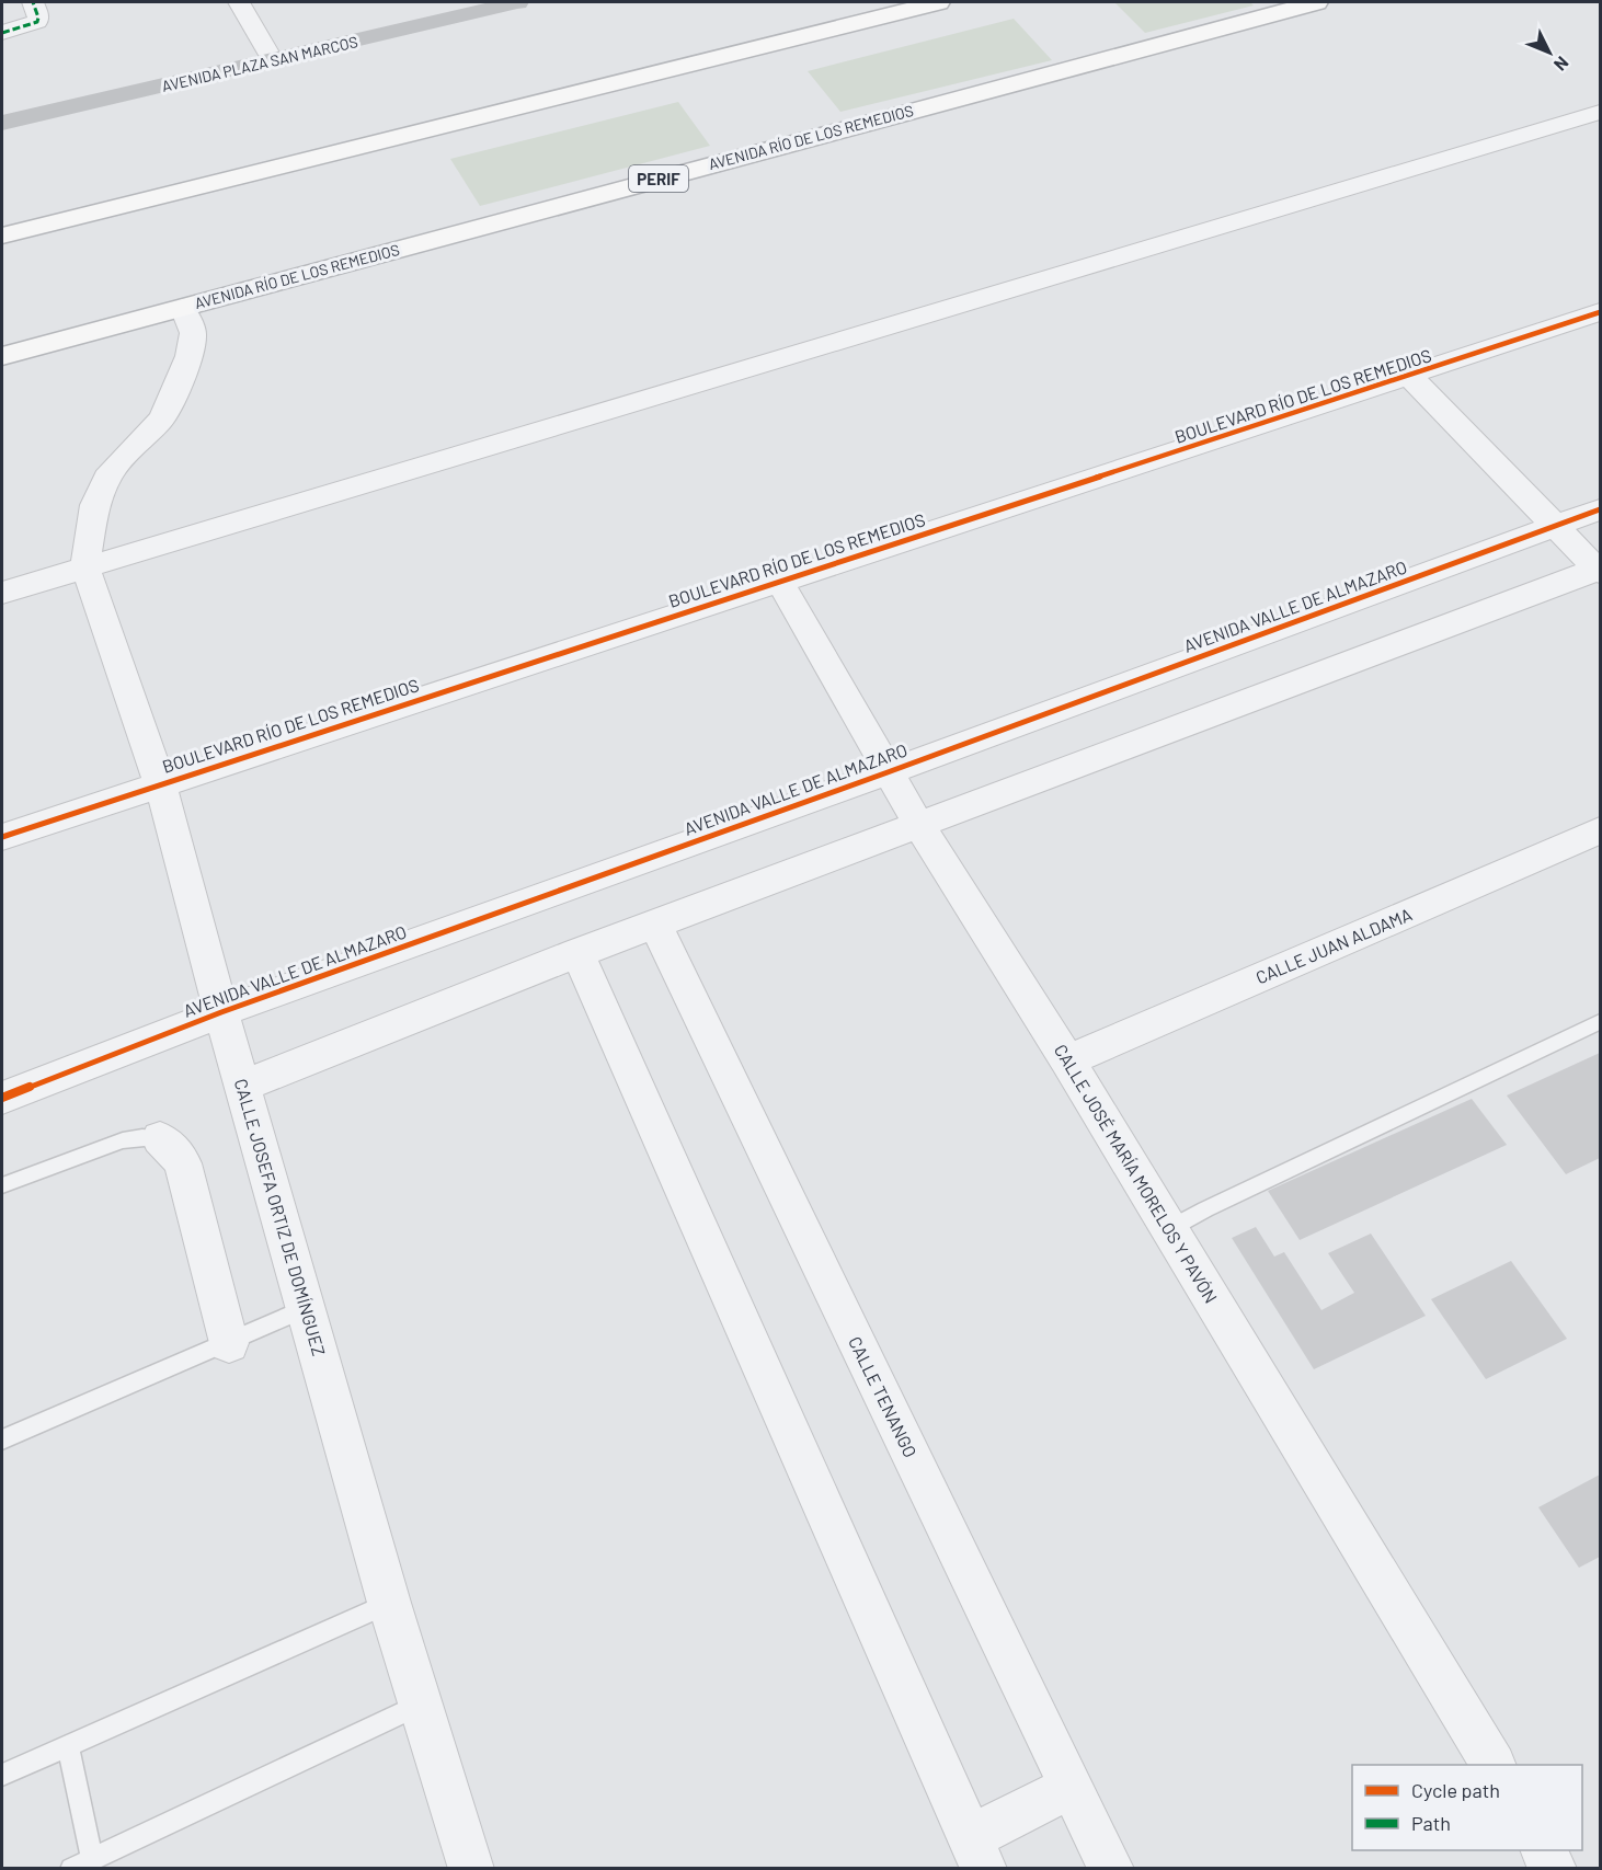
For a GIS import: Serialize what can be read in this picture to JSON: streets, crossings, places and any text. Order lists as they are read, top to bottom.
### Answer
{
  "streets": {
    "highway": ["AVENIDA RÍO DE LOS REMEDIOS", "PERIF"],
    "street": [
      "AVENIDA PLAZA SAN MARCOS",
      "BOULEVARD RÍO DE LOS REMEDIOS",
      "AVENIDA VALLE DE ALMAZARO",
      "CALLE JUAN ALDAMA",
      "CALLE JOSÉ MARÍA MORELOS Y PAVÓN",
      "CALLE JOSEFA ORTIZ DE DOMÍNGUEZ",
      "CALLE TENANGO"
    ]
  },
  "crossings": [
    ["BOULEVARD RÍO DE LOS REMEDIOS", "CALLE JOSÉ MARÍA MORELOS Y PAVÓN"],
    ["BOULEVARD RÍO DE LOS REMEDIOS", "CALLE JOSEFA ORTIZ DE DOMÍNGUEZ"],
    ["AVENIDA VALLE DE ALMAZARO", "CALLE JOSÉ MARÍA MORELOS Y PAVÓN"],
    ["AVENIDA VALLE DE ALMAZARO", "CALLE JOSEFA ORTIZ DE DOMÍNGUEZ"],
    ["CALLE JUAN ALDAMA", "CALLE JOSÉ MARÍA MORELOS Y PAVÓN"]
  ],
  "legend": ["Cycle path", "Path"],
  "north": "bottom right"
}
